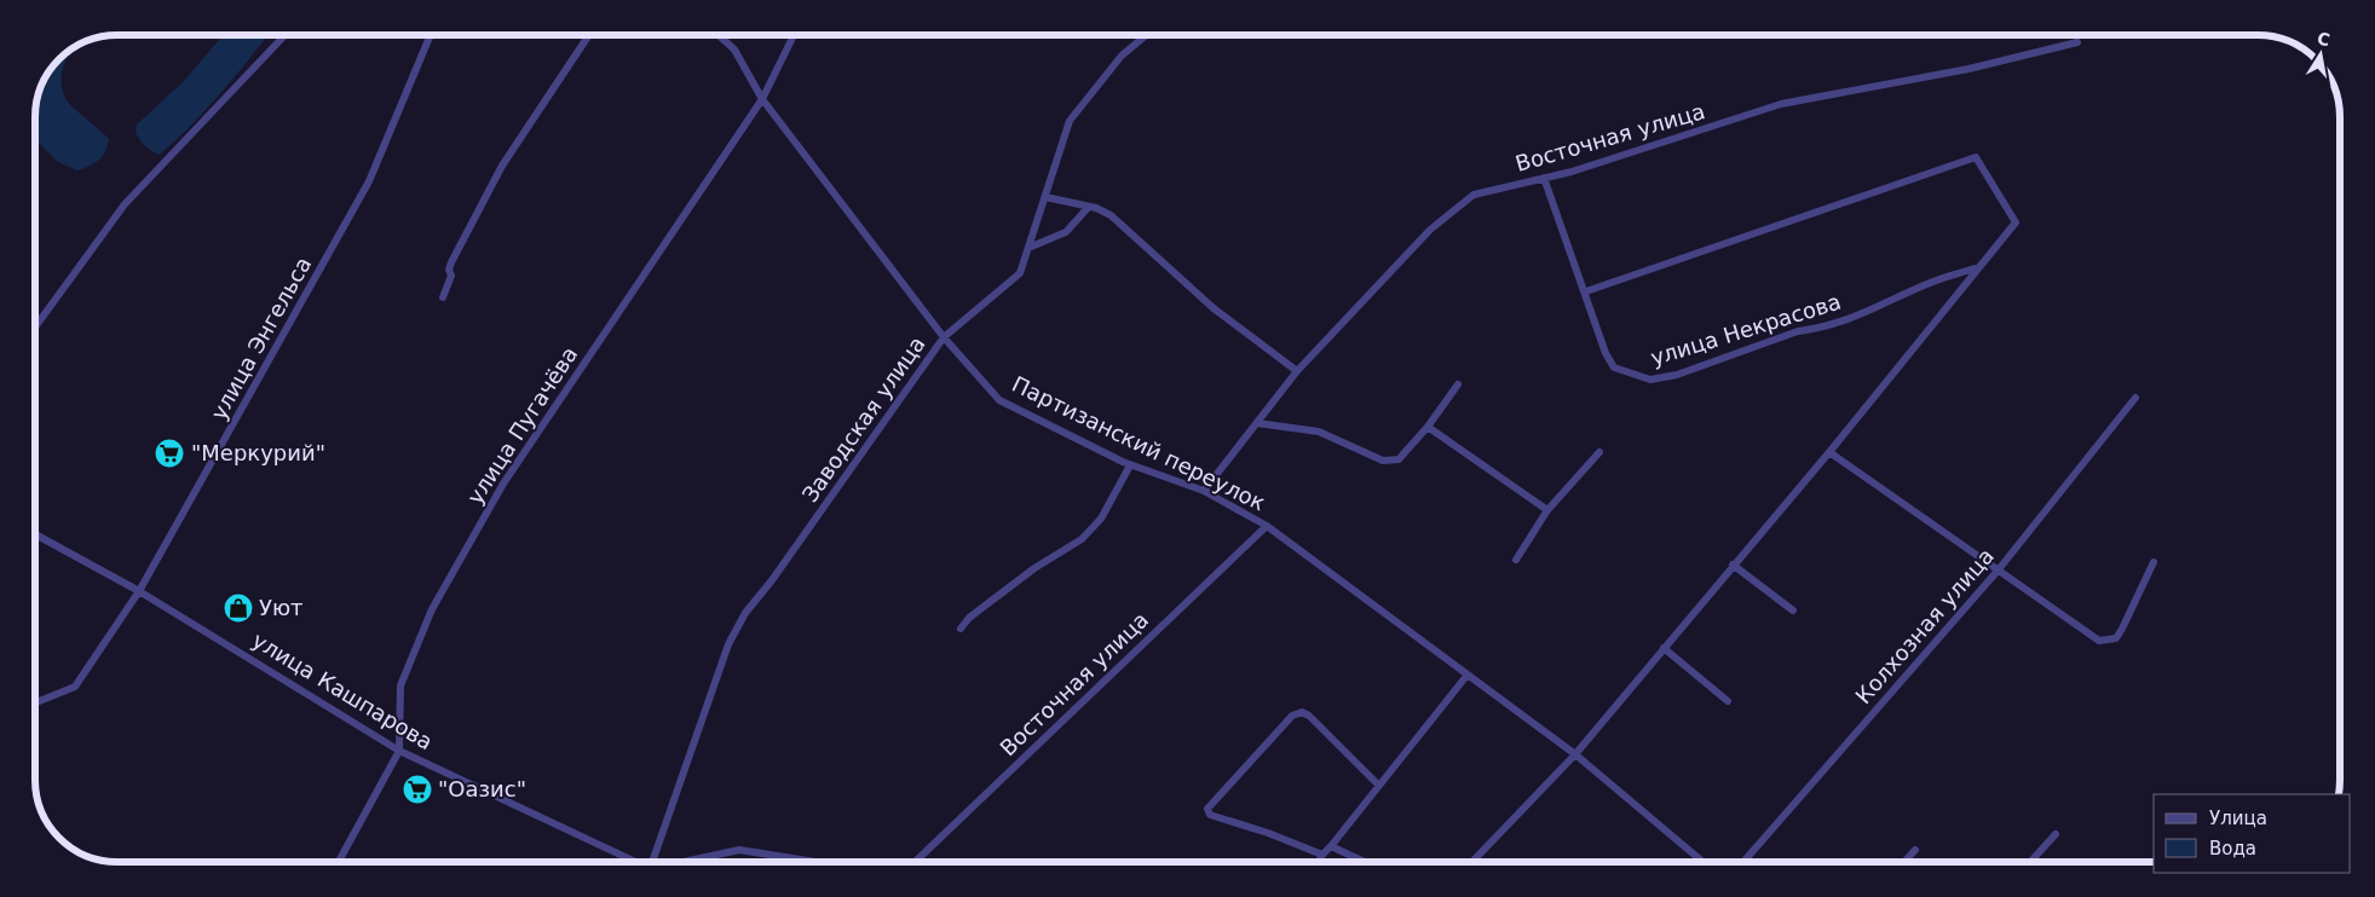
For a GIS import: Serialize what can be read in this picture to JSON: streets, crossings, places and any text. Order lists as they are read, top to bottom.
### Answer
{
  "streets": {
    "street": [
      "Восточная улица",
      "улица Некрасова",
      "улица Энгельса",
      "Заводская улица",
      "улица Пугачёва",
      "Партизанский переулок",
      "Колхозная улица",
      "улица Кашпарова"
    ]
  },
  "crossings": [
    ["Восточная улица", "улица Некрасова"],
    ["Восточная улица", "Партизанский переулок"],
    ["улица Энгельса", "улица Кашпарова"],
    ["Заводская улица", "Партизанский переулок"],
    ["улица Пугачёва", "Партизанский переулок"],
    ["улица Пугачёва", "улица Кашпарова"]
  ],
  "places": {
    "supermarket": ["\"Меркурий\"", "\"Оазис\""],
    "shop": ["Уют"]
  },
  "legend": ["Улица", "Вода"],
  "north": "top"
}
